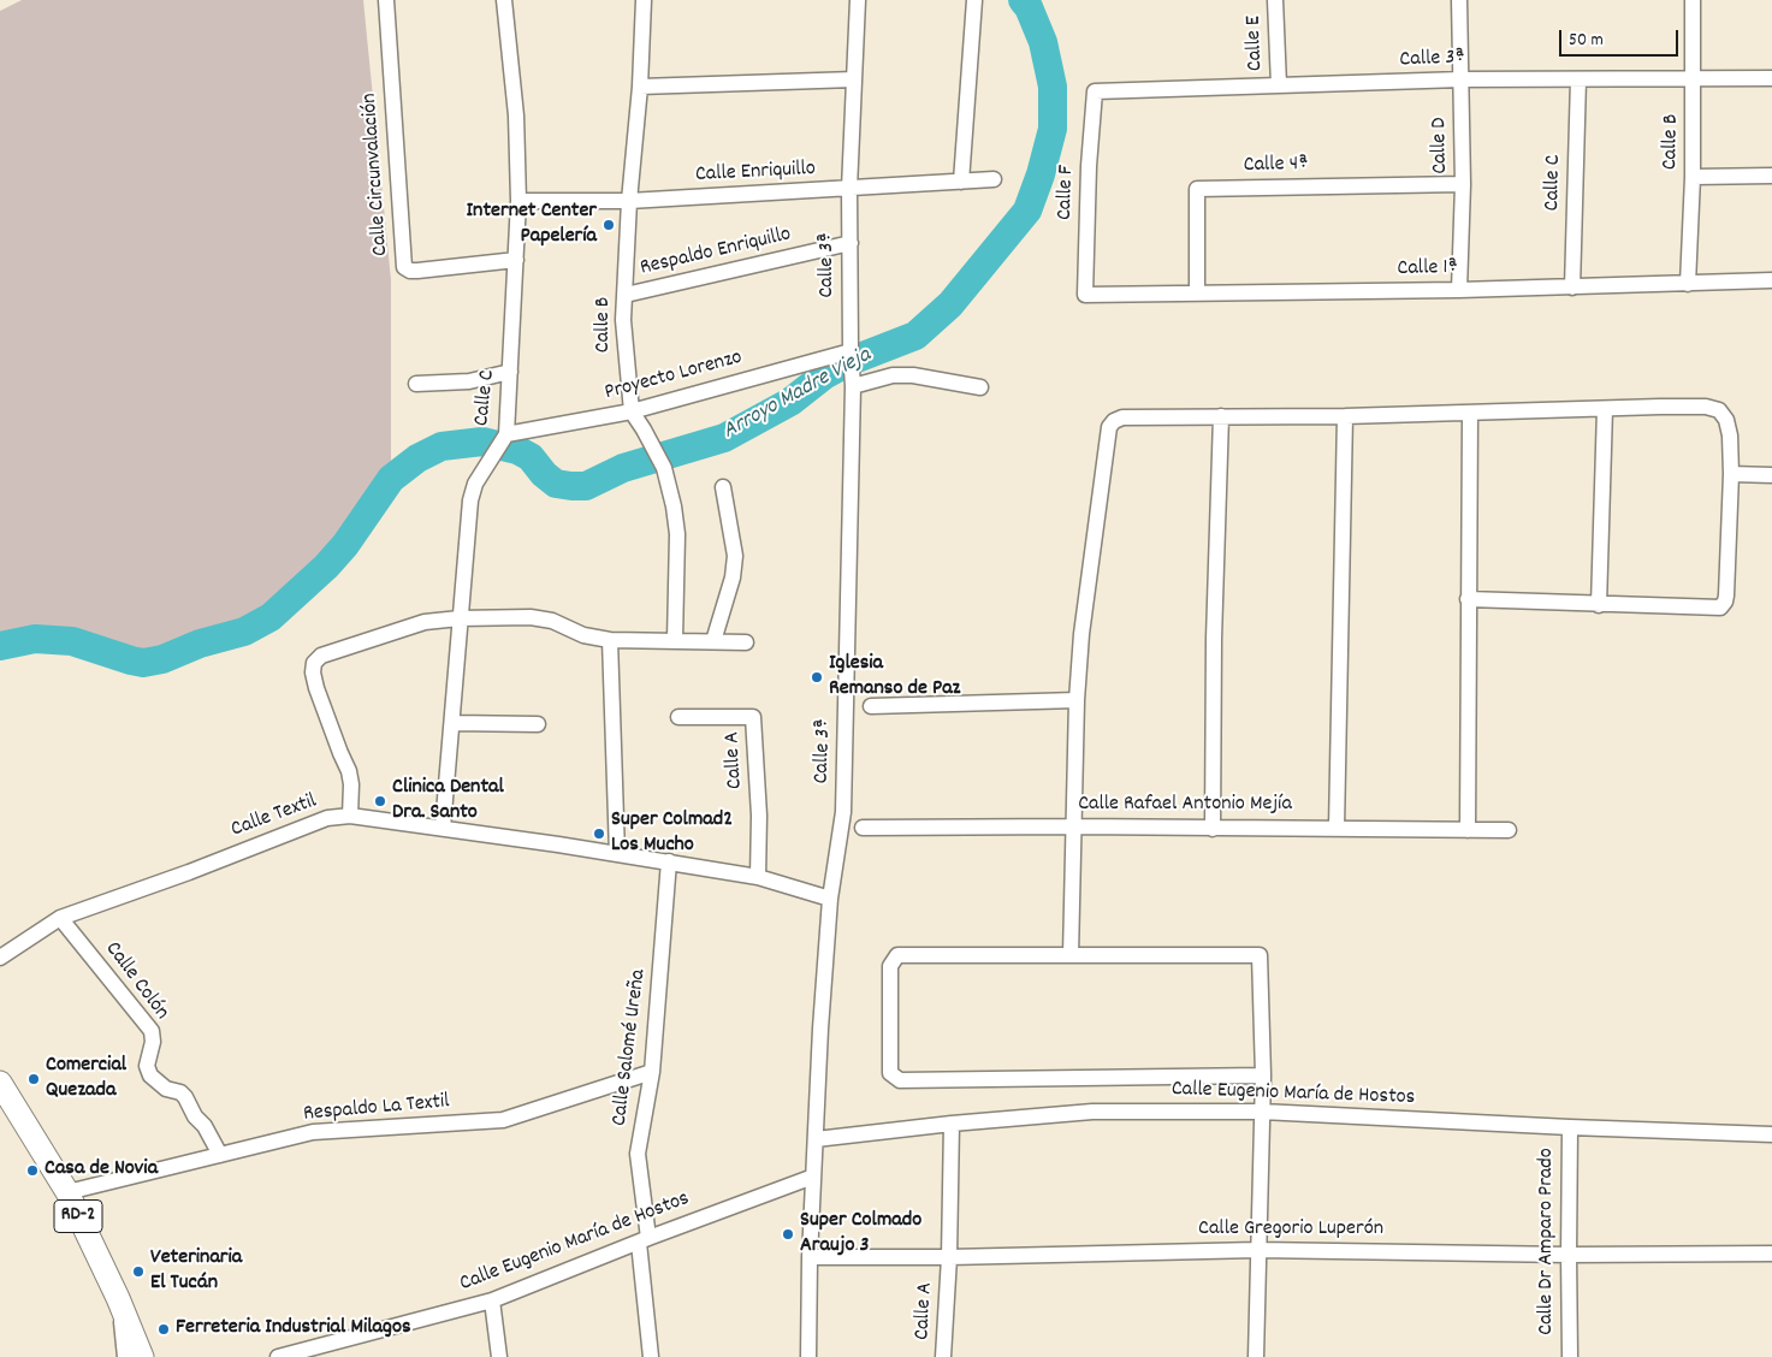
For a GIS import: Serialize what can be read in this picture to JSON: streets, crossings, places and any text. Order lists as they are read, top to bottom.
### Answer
{
  "streets": {
    "main road": ["RD-2"],
    "street": [
      "Calle E",
      "Calle 3ª",
      "Calle B",
      "Calle D",
      "Calle 4ª",
      "Calle Enriquillo",
      "Calle Circunvalación",
      "Calle C",
      "Calle F",
      "Respaldo Enriquillo",
      "Calle 1ª",
      "Proyecto Lorenzo",
      "Calle A",
      "Calle Rafael Antonio Mejía",
      "Calle Textil",
      "Calle Colón",
      "Calle Salomé Ureña",
      "Calle Eugenio María de Hostos",
      "Respaldo La Textil",
      "Calle Gregorio Luperón",
      "Calle Dr Amparo Prado"
    ]
  },
  "crossings": [
    ["Calle E", "Calle 3ª"],
    ["Calle 3ª", "Calle B"],
    ["Calle 3ª", "Calle D"],
    ["Calle 3ª", "Calle Enriquillo"],
    ["Calle 3ª", "Calle C"],
    ["Calle 3ª", "Calle F"],
    ["Calle 3ª", "Respaldo Enriquillo"],
    ["Calle 3ª", "Proyecto Lorenzo"],
    ["Calle 3ª", "Calle Textil"],
    ["Calle 3ª", "Calle Eugenio María de Hostos"],
    ["Calle 3ª", "Calle Gregorio Luperón"],
    ["Calle B", "Calle Enriquillo"],
    ["Calle B", "Respaldo Enriquillo"],
    ["Calle B", "Calle 1ª"],
    ["Calle B", "Proyecto Lorenzo"],
    ["Calle D", "Calle 4ª"],
    ["Calle D", "Calle 1ª"],
    ["Calle 4ª", "Calle 1ª"],
    ["Calle Enriquillo", "Calle C"],
    ["Calle Circunvalación", "Calle C"],
    ["Calle C", "Calle 1ª"],
    ["Calle C", "Proyecto Lorenzo"],
    ["Calle C", "Calle Textil"],
    ["Calle F", "Calle 1ª"],
    ["Calle A", "Calle Textil"],
    ["Calle A", "Calle Eugenio María de Hostos"],
    ["Calle A", "Calle Gregorio Luperón"],
    ["Calle Textil", "Calle Colón"],
    ["Calle Textil", "Calle Salomé Ureña"],
    ["Calle Colón", "Respaldo La Textil"],
    ["Calle Salomé Ureña", "Calle Eugenio María de Hostos"],
    ["Calle Salomé Ureña", "Respaldo La Textil"],
    ["Calle Eugenio María de Hostos", "Calle Dr Amparo Prado"],
    ["Respaldo La Textil", "RD-2"],
    ["Calle Gregorio Luperón", "Calle Dr Amparo Prado"]
  ],
  "water": ["Arroyo Madre Vieja"],
  "places": [
    "Internet Center Papelería",
    "Iglesia Remanso de Paz",
    "Clinica Dental Dra. Santo",
    "Super Colmad2 Los Mucho",
    "Comercial Quezada",
    "Casa de Novia",
    "Super Colmado Araujo 3",
    "Veterinaria El Tucán",
    "Ferreteria Industrial Milagos"
  ],
  "scale_bar": "50 m"
}
